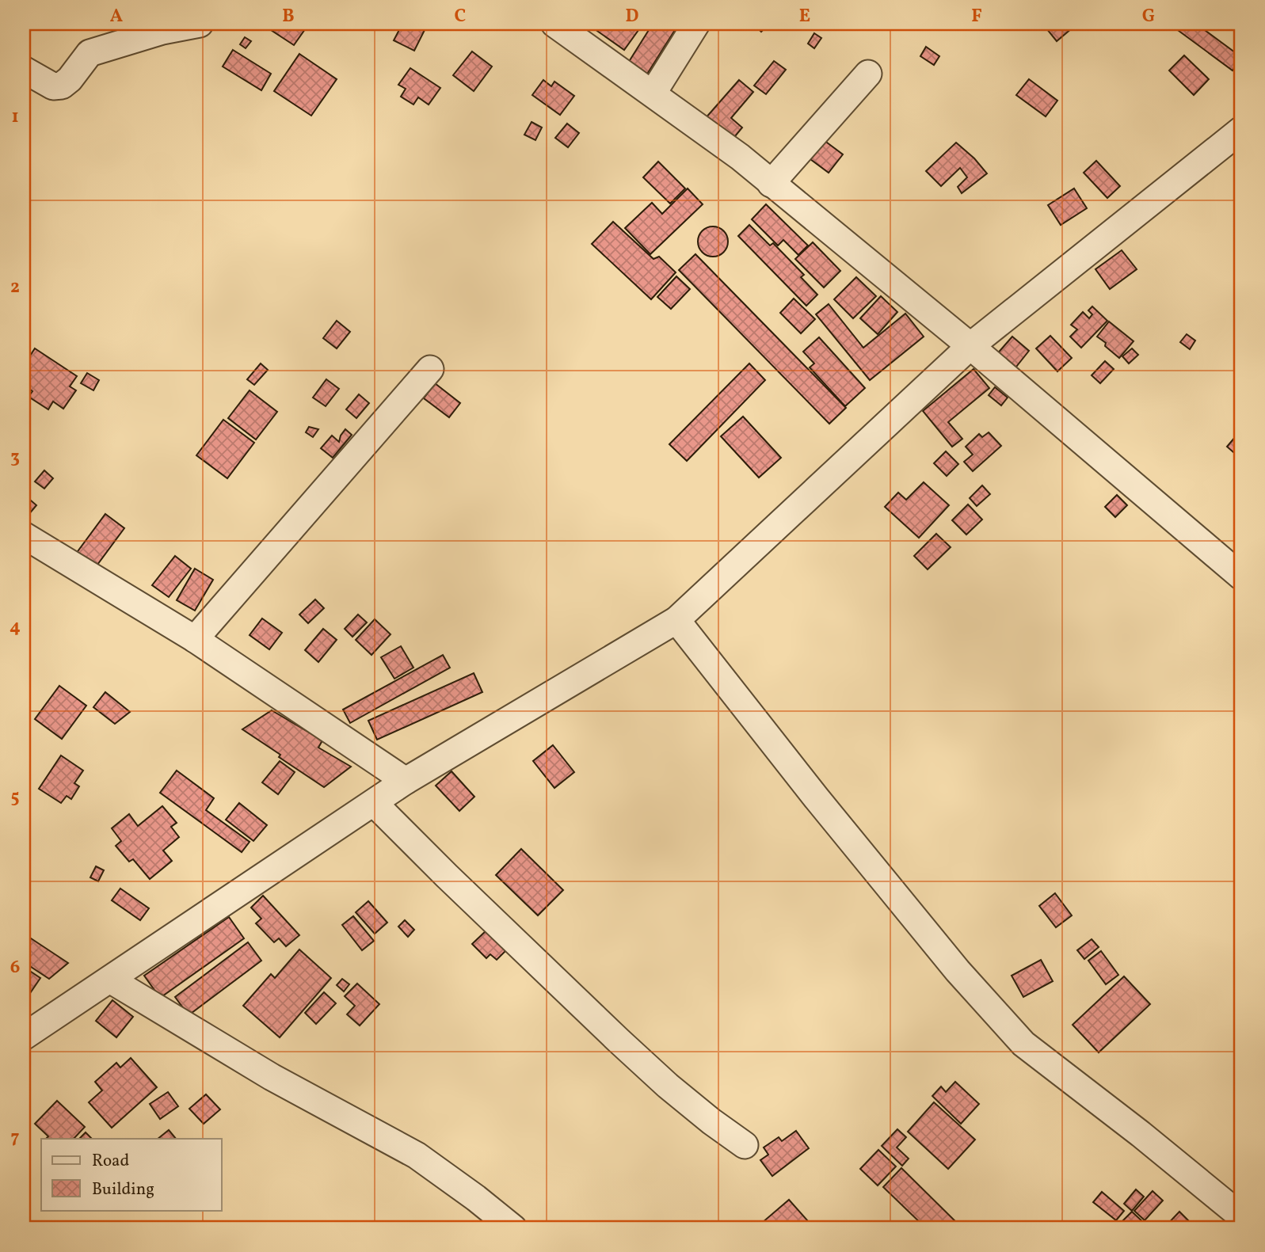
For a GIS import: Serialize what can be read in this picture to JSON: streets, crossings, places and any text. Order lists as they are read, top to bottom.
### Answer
{
  "legend": ["Road", "Building"],
  "grid": {
    "columns": [
      "A",
      "B",
      "C",
      "D",
      "E",
      "F",
      "G"
    ],
    "rows": [
      "1",
      "2",
      "3",
      "4",
      "5",
      "6",
      "7"
    ]
  }
}
